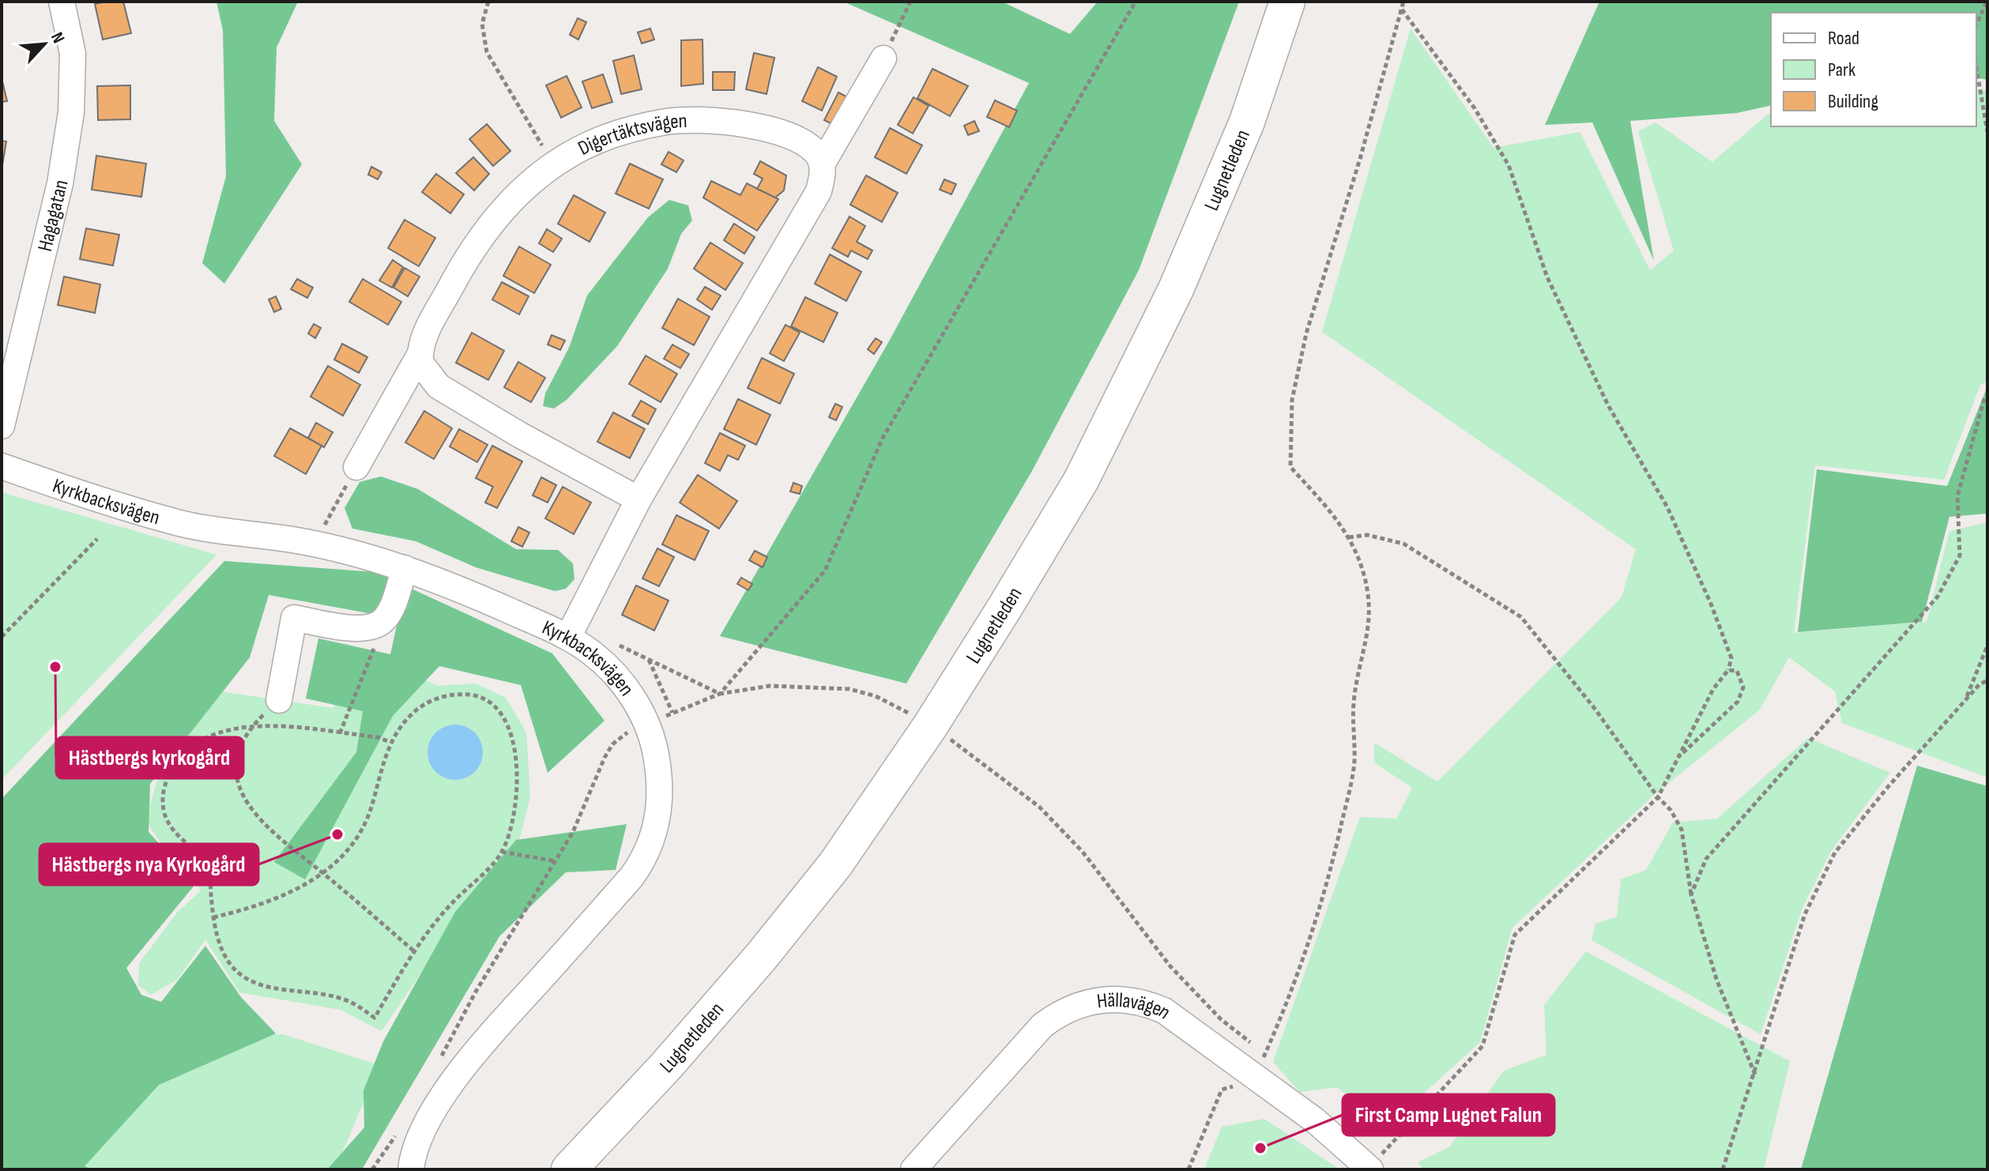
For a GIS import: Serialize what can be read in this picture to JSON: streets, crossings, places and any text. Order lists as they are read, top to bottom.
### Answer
{
  "streets": {
    "highway": ["Lugnetleden"],
    "street": [
      "Digertäktsvägen",
      "Hagagatan",
      "Kyrkbacksvägen",
      "Hällavägen"
    ]
  },
  "places": ["Hästbergs kyrkogård", "Hästbergs nya Kyrkogård", "First Camp Lugnet Falun"],
  "legend": ["Road", "Park", "Building"],
  "north": "top right"
}
